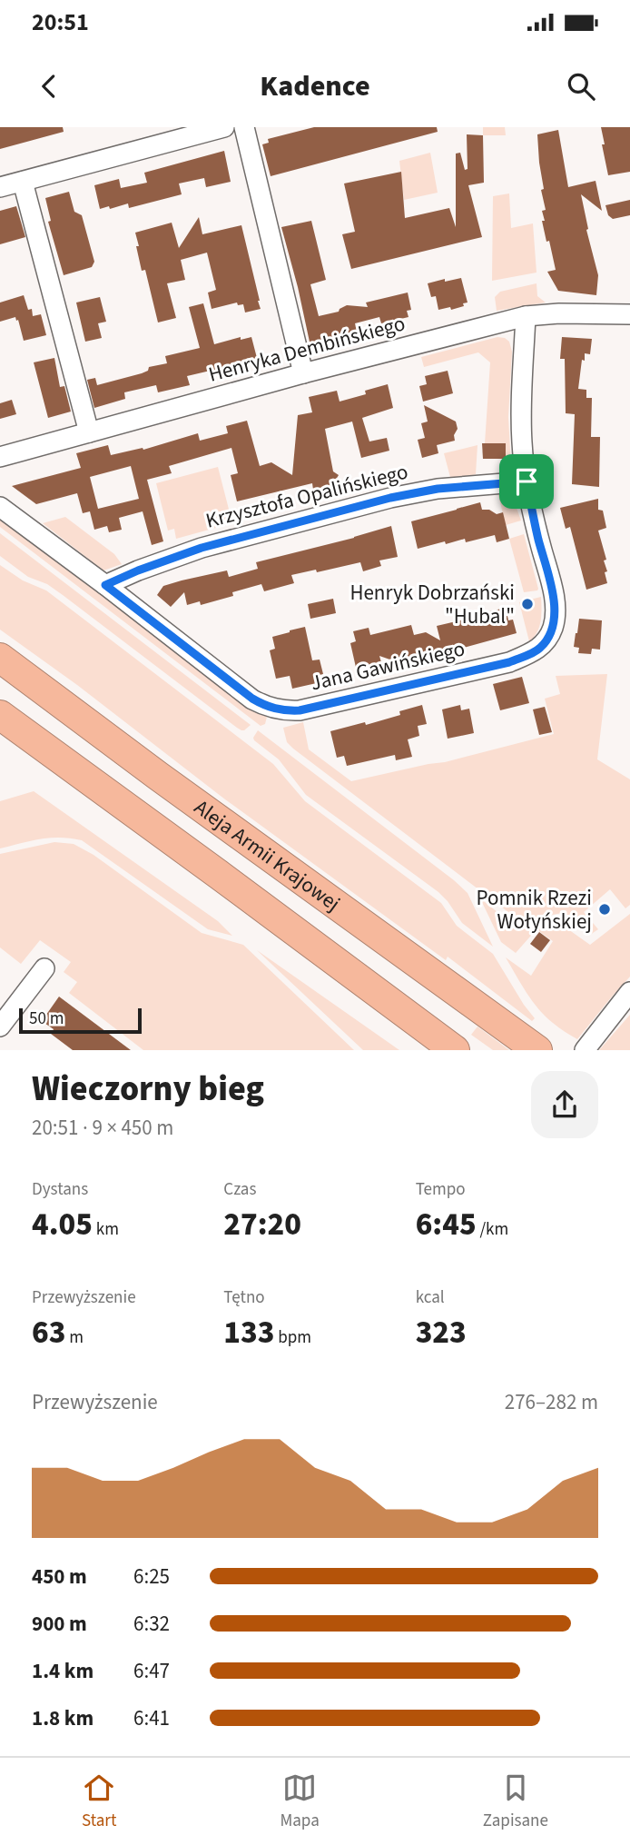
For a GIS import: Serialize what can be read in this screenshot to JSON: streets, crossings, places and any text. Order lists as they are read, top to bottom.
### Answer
{
  "streets": {
    "highway": ["Aleja Armii Krajowej"],
    "street": ["Henryka Dembińskiego", "Krzysztofa Opalińskiego", "Jana Gawińskiego"]
  },
  "crossings": [
    ["Henryka Dembińskiego", "Jana Gawińskiego"],
    ["Krzysztofa Opalińskiego", "Jana Gawińskiego"]
  ],
  "places": ["Henryk Dobrzański \"Hubal\"", "Pomnik Rzezi Wołyńskiej"],
  "scale_bar": "50 m",
  "page": {
    "status": "20:51",
    "header": "Kadence",
    "scale": "50 m",
    "heading": ["Wieczorny bieg", "20:51 · 9 × 450 m"],
    "stats": [
      ["Dystans", "4.05 km"],
      ["Czas", "27:20"],
      ["Tempo", "6:45 /km"],
      ["Przewyższenie", "63 m"],
      ["Tętno", "133 bpm"],
      ["kcal", "323"]
    ],
    "chart": ["Przewyższenie", "276–282 m"],
    "list": [
      {
        "name": "450 m",
        "note": "6:25"
      },
      {
        "name": "900 m",
        "note": "6:32"
      },
      {
        "name": "1.4 km",
        "note": "6:47"
      },
      {
        "name": "1.8 km",
        "note": "6:41"
      }
    ],
    "tabs": ["Start", "Mapa", "Zapisane"]
  }
}
